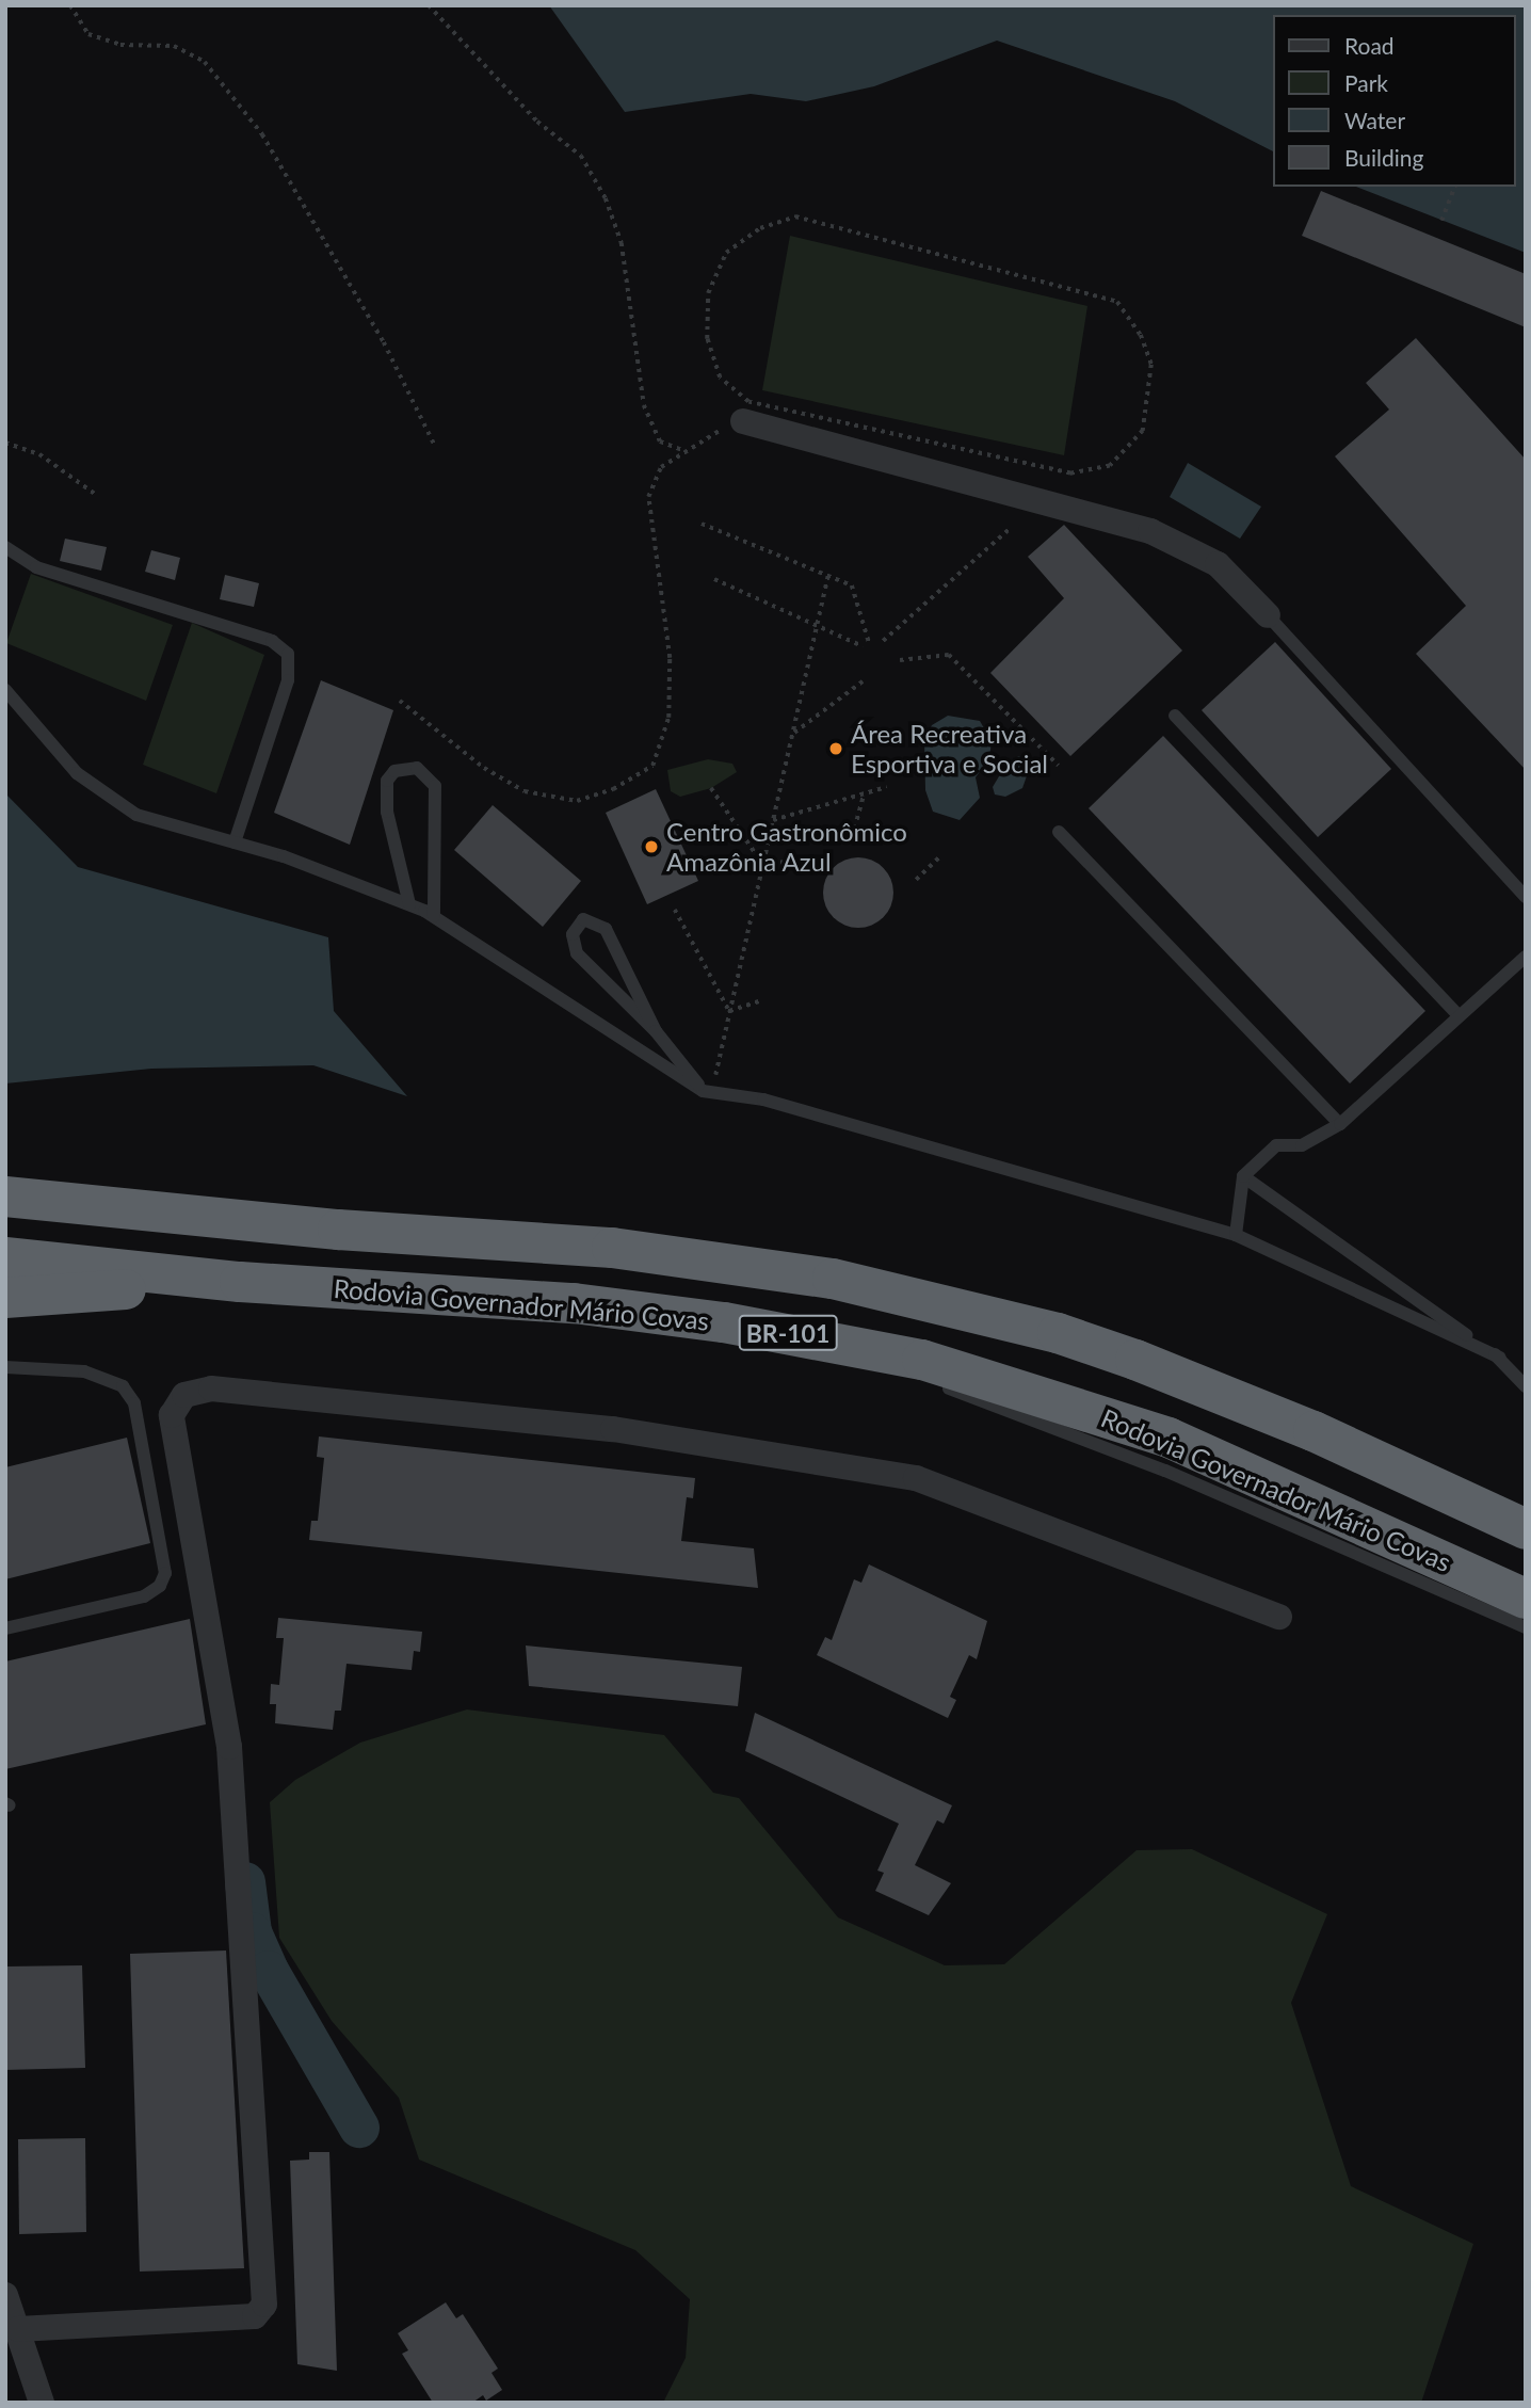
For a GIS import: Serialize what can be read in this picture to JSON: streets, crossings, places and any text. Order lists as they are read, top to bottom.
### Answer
{
  "streets": {
    "highway": ["Rodovia Governador Mário Covas", "BR-101"]
  },
  "places": ["Área Recreativa Esportiva e Social", "Centro Gastronômico Amazônia Azul"],
  "legend": [
    "Road",
    "Park",
    "Water",
    "Building"
  ]
}
